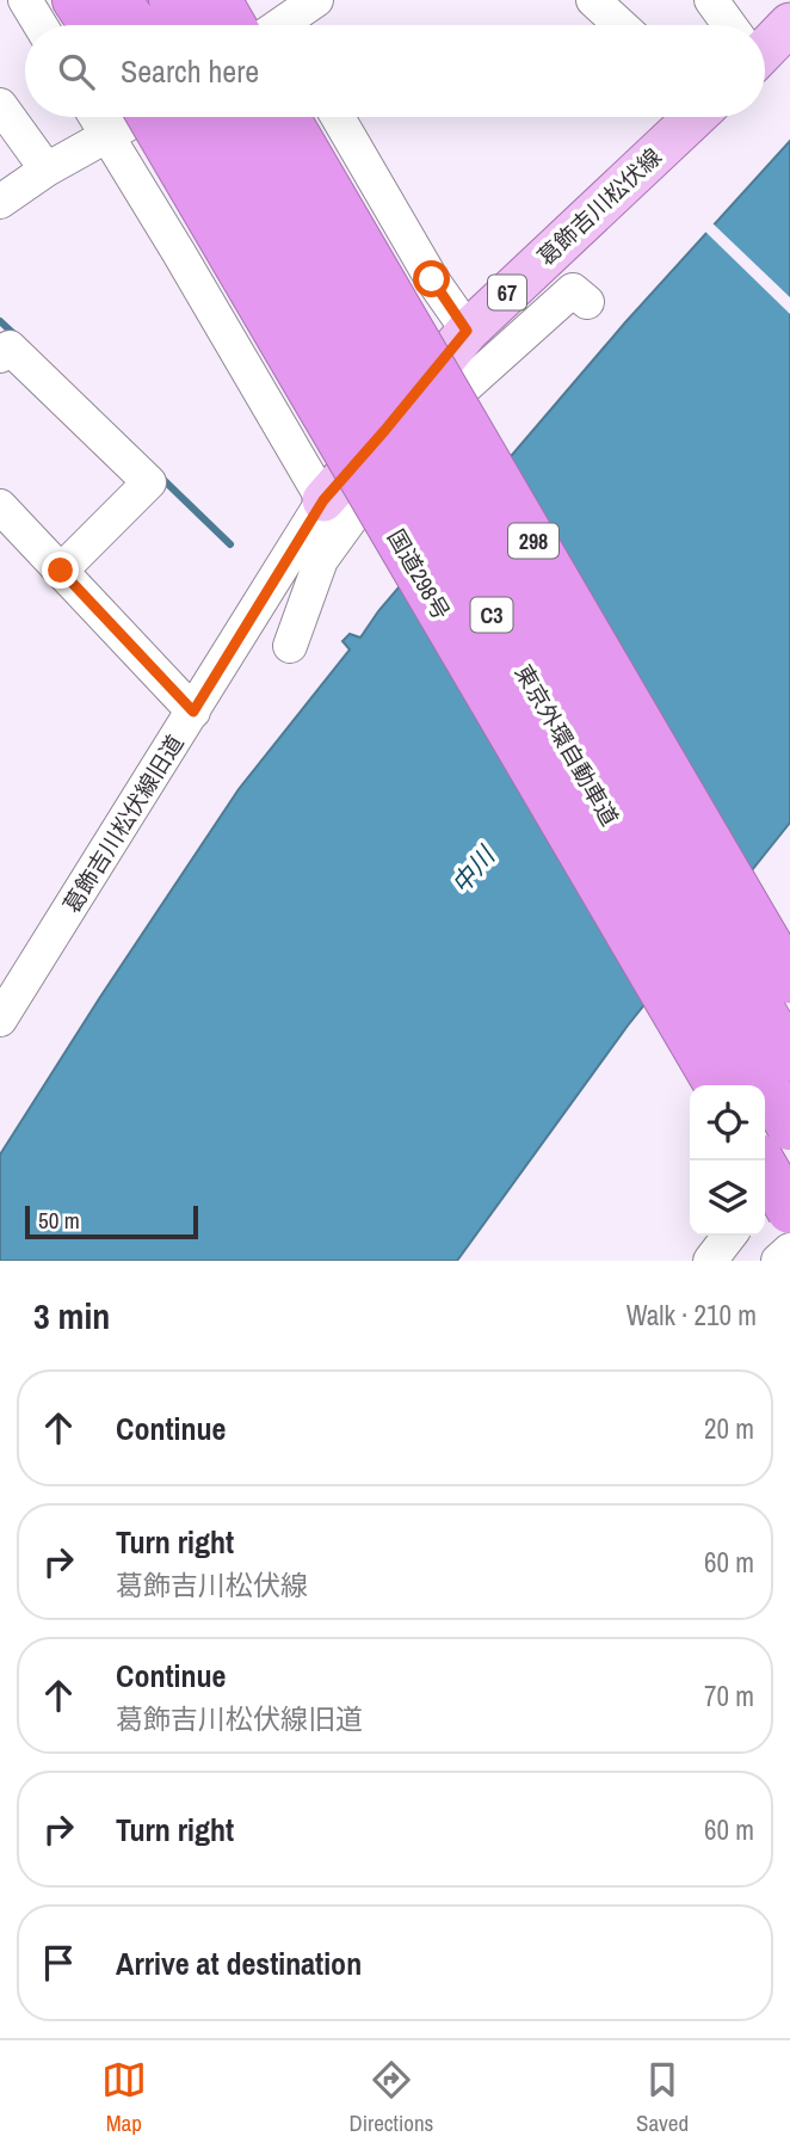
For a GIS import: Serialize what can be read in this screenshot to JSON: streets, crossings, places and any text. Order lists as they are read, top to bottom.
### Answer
{
  "streets": {
    "highway": [
      "298",
      "国道298号",
      "C3",
      "東京外環自動車道"
    ],
    "main road": ["葛飾吉川松伏線", "67"],
    "street": ["葛飾吉川松伏線旧道"]
  },
  "crossings": [
    ["葛飾吉川松伏線", "葛飾吉川松伏線旧道"]
  ],
  "water": ["中川"],
  "scale_bar": "50 m",
  "page": {
    "search": "Search here",
    "scale": "50 m",
    "heading": ["3 min", "Walk · 210 m"],
    "list": [
      ["Continue", "20 m"],
      ["Turn right", "葛飾吉川松伏線", "60 m"],
      ["Continue", "葛飾吉川松伏線旧道", "70 m"],
      ["Turn right", "60 m"],
      "Arrive at destination"
    ],
    "nav": ["Map", "Directions", "Saved"]
  }
}
